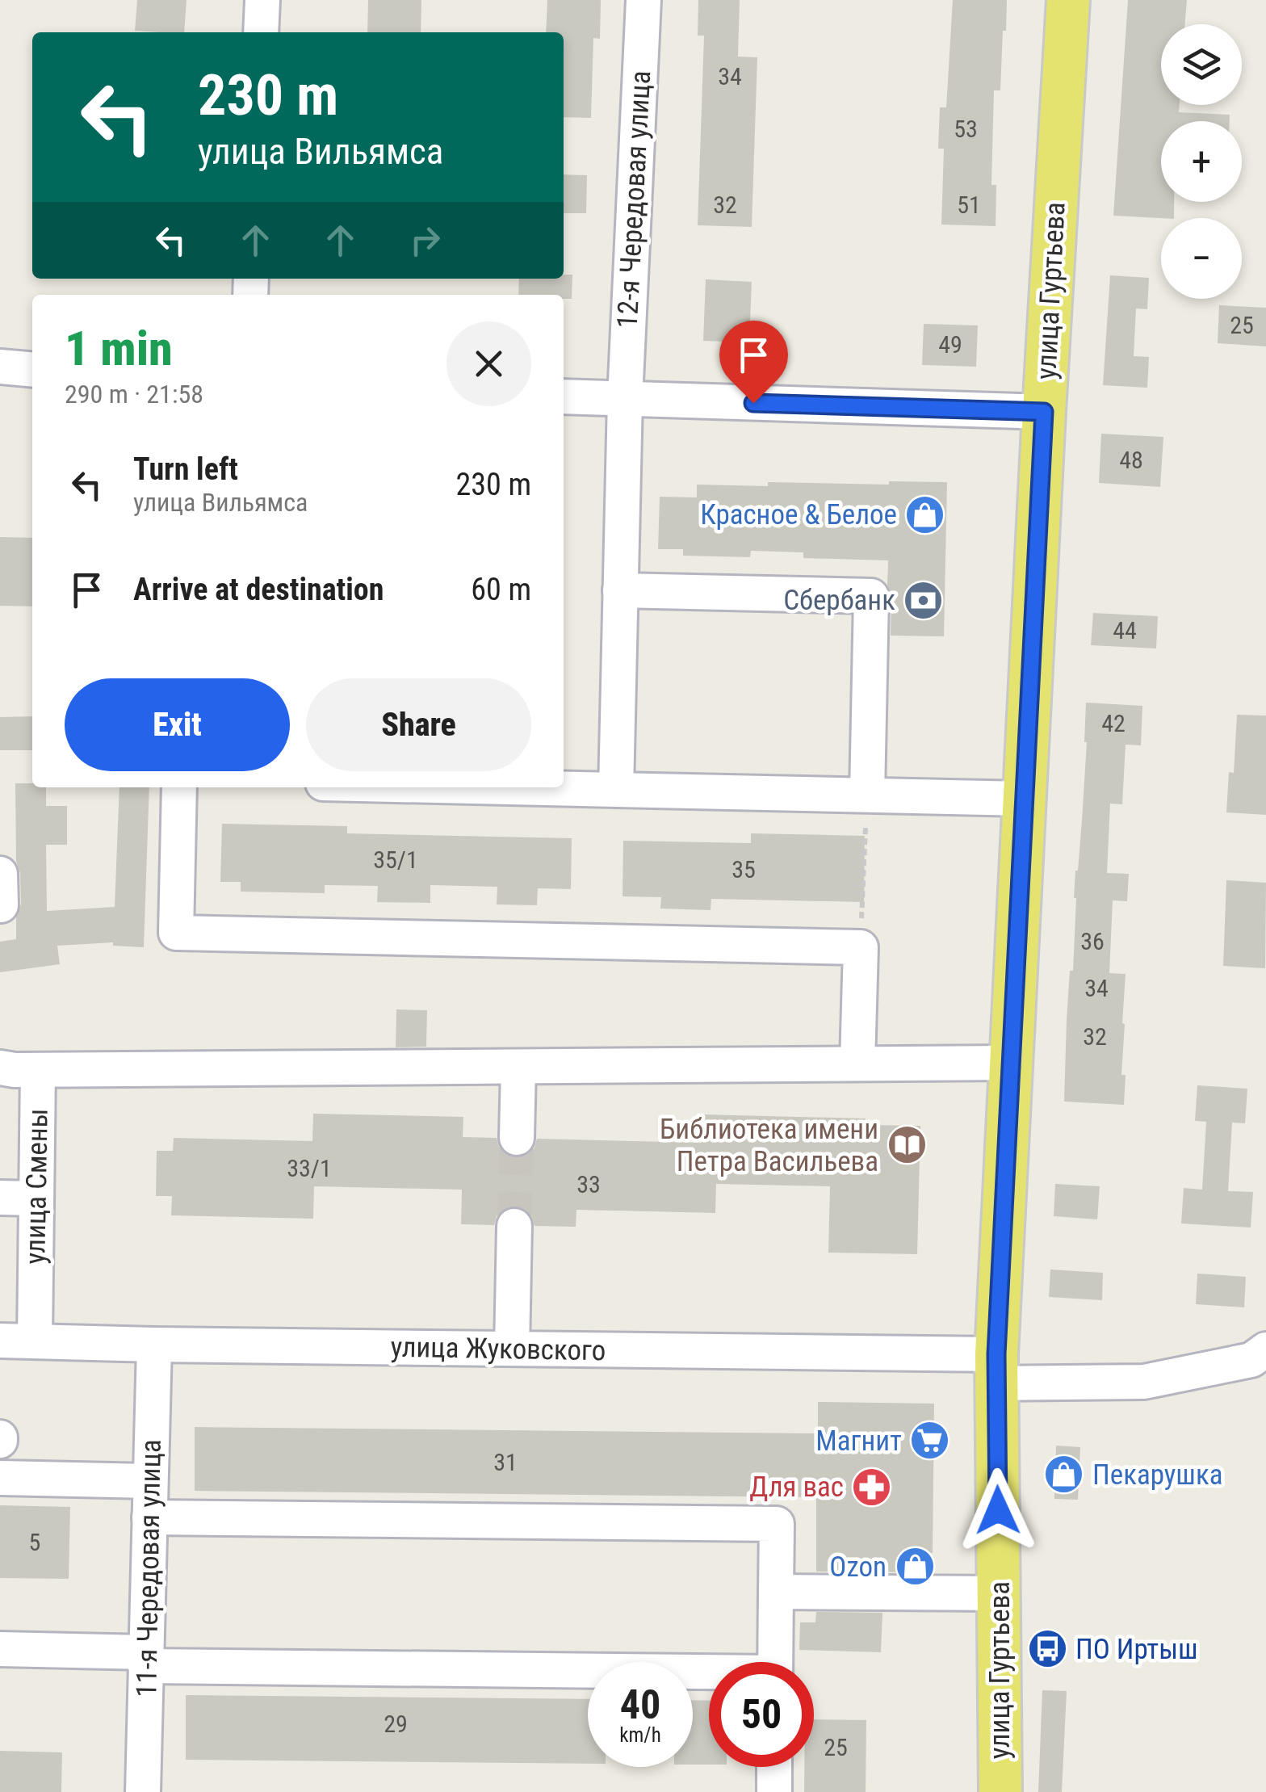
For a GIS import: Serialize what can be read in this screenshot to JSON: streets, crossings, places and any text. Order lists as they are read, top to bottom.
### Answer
{
  "streets": {
    "main road": ["улица Гуртьева"],
    "street": [
      "12-я Чередовая улица",
      "улица Смены",
      "улица Жуковского",
      "11-я Чередовая улица"
    ]
  },
  "crossings": [
    ["улица Гуртьева", "улица Жуковского"],
    ["улица Смены", "улица Жуковского"],
    ["улица Жуковского", "11-я Чередовая улица"]
  ],
  "places": {
    "shop": ["Красное & Белое", "Пекарушка", "Ozon"],
    "bank": ["Сбербанк"],
    "library": ["Библиотека имени Петра Васильева"],
    "supermarket": ["Магнит"],
    "pharmacy": ["Для вас"],
    "bus stop": ["ПО Иртыш"]
  },
  "house_numbers": [
    "34",
    "53",
    "32",
    "51",
    "25",
    "49",
    "48",
    "44",
    "42",
    "35/1",
    "35",
    "36",
    "34",
    "32",
    "33/1",
    "33",
    "31",
    "5",
    "29",
    "25"
  ],
  "page": {
    "map_buttons": ["+", "−"],
    "turn": ["230 m", "улица Вильямса"],
    "heading": ["1 min", "290 m · 21:58"],
    "list": [
      {
        "name": "Turn left",
        "note": "улица Вильямса",
        "value": "230 m"
      },
      {
        "name": "Arrive at destination",
        "value": "60 m"
      }
    ],
    "buttons": ["Exit", "Share"],
    "speed": "40 km/h",
    "limit": "50"
  }
}
